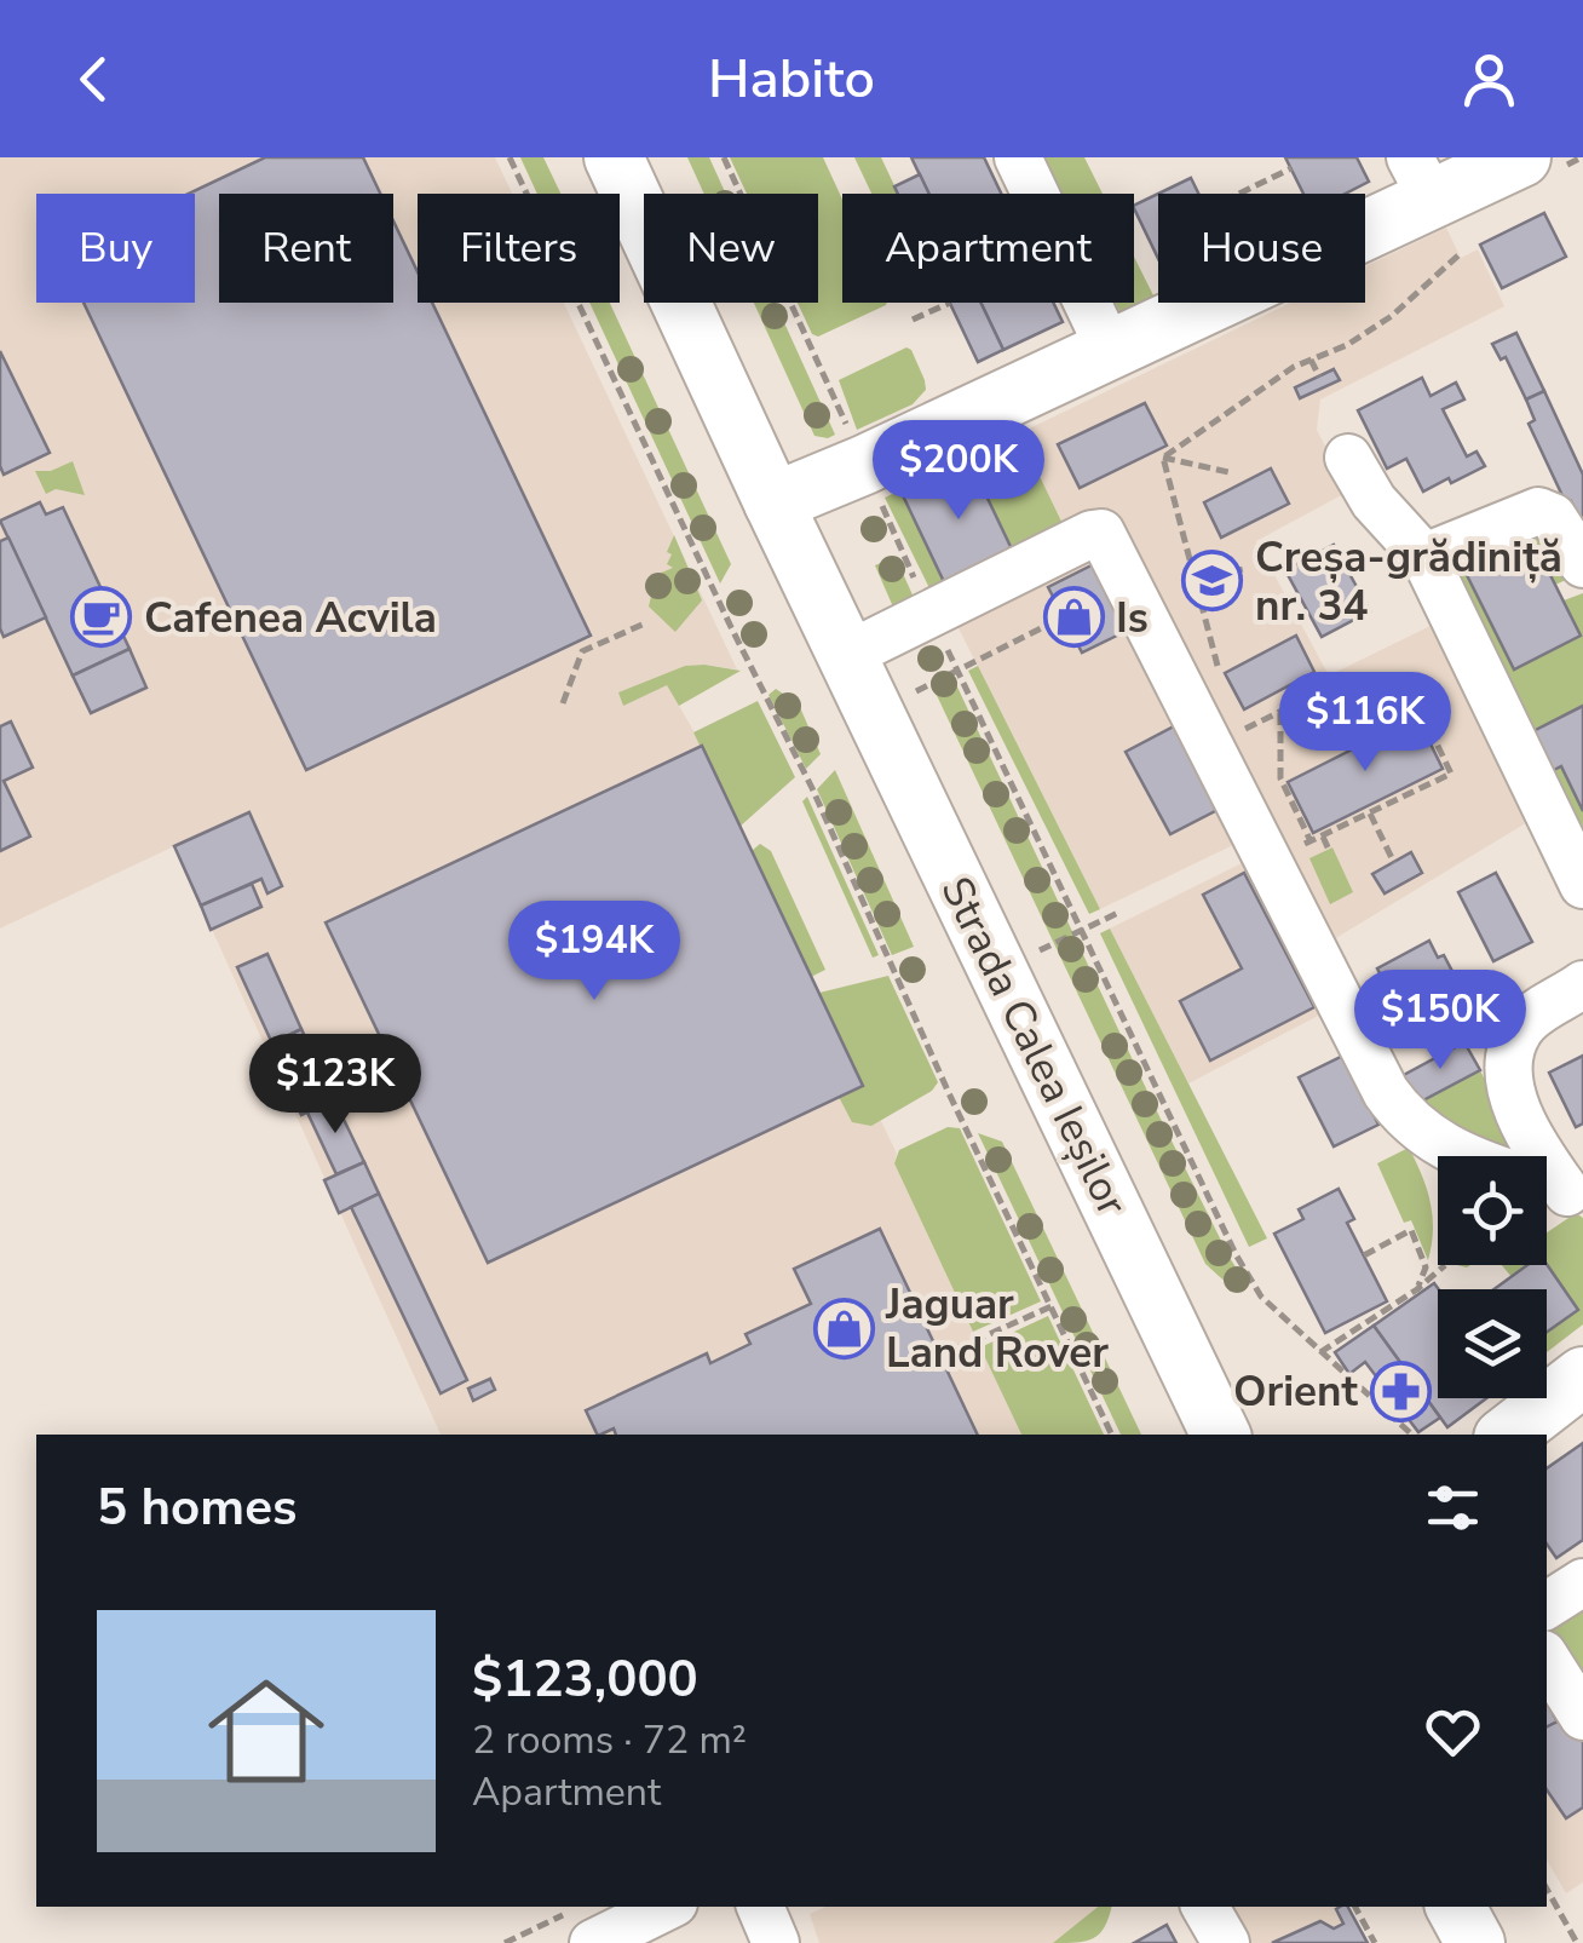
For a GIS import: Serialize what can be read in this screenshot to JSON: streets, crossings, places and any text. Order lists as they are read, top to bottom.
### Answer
{
  "streets": {
    "main road": ["Strada Calea Ieșilor"]
  },
  "places": {
    "school or university": ["Creșa-grădiniță nr. 34"],
    "cafe": ["Cafenea Acvila"],
    "shop": ["Is", "Jaguar Land Rover"],
    "pharmacy": ["Orient"]
  },
  "page": {
    "header": "Habito",
    "chip": [
      "Buy",
      "Rent",
      "Filters",
      "New",
      "Apartment",
      "House"
    ],
    "price": [
      "$200K",
      "$116K",
      "$194K",
      "$150K",
      "$123K"
    ],
    "heading": "5 homes",
    "list": [
      {
        "name": "$123,000",
        "note": "2 rooms · 72 m² · Apartment"
      }
    ]
  }
}
